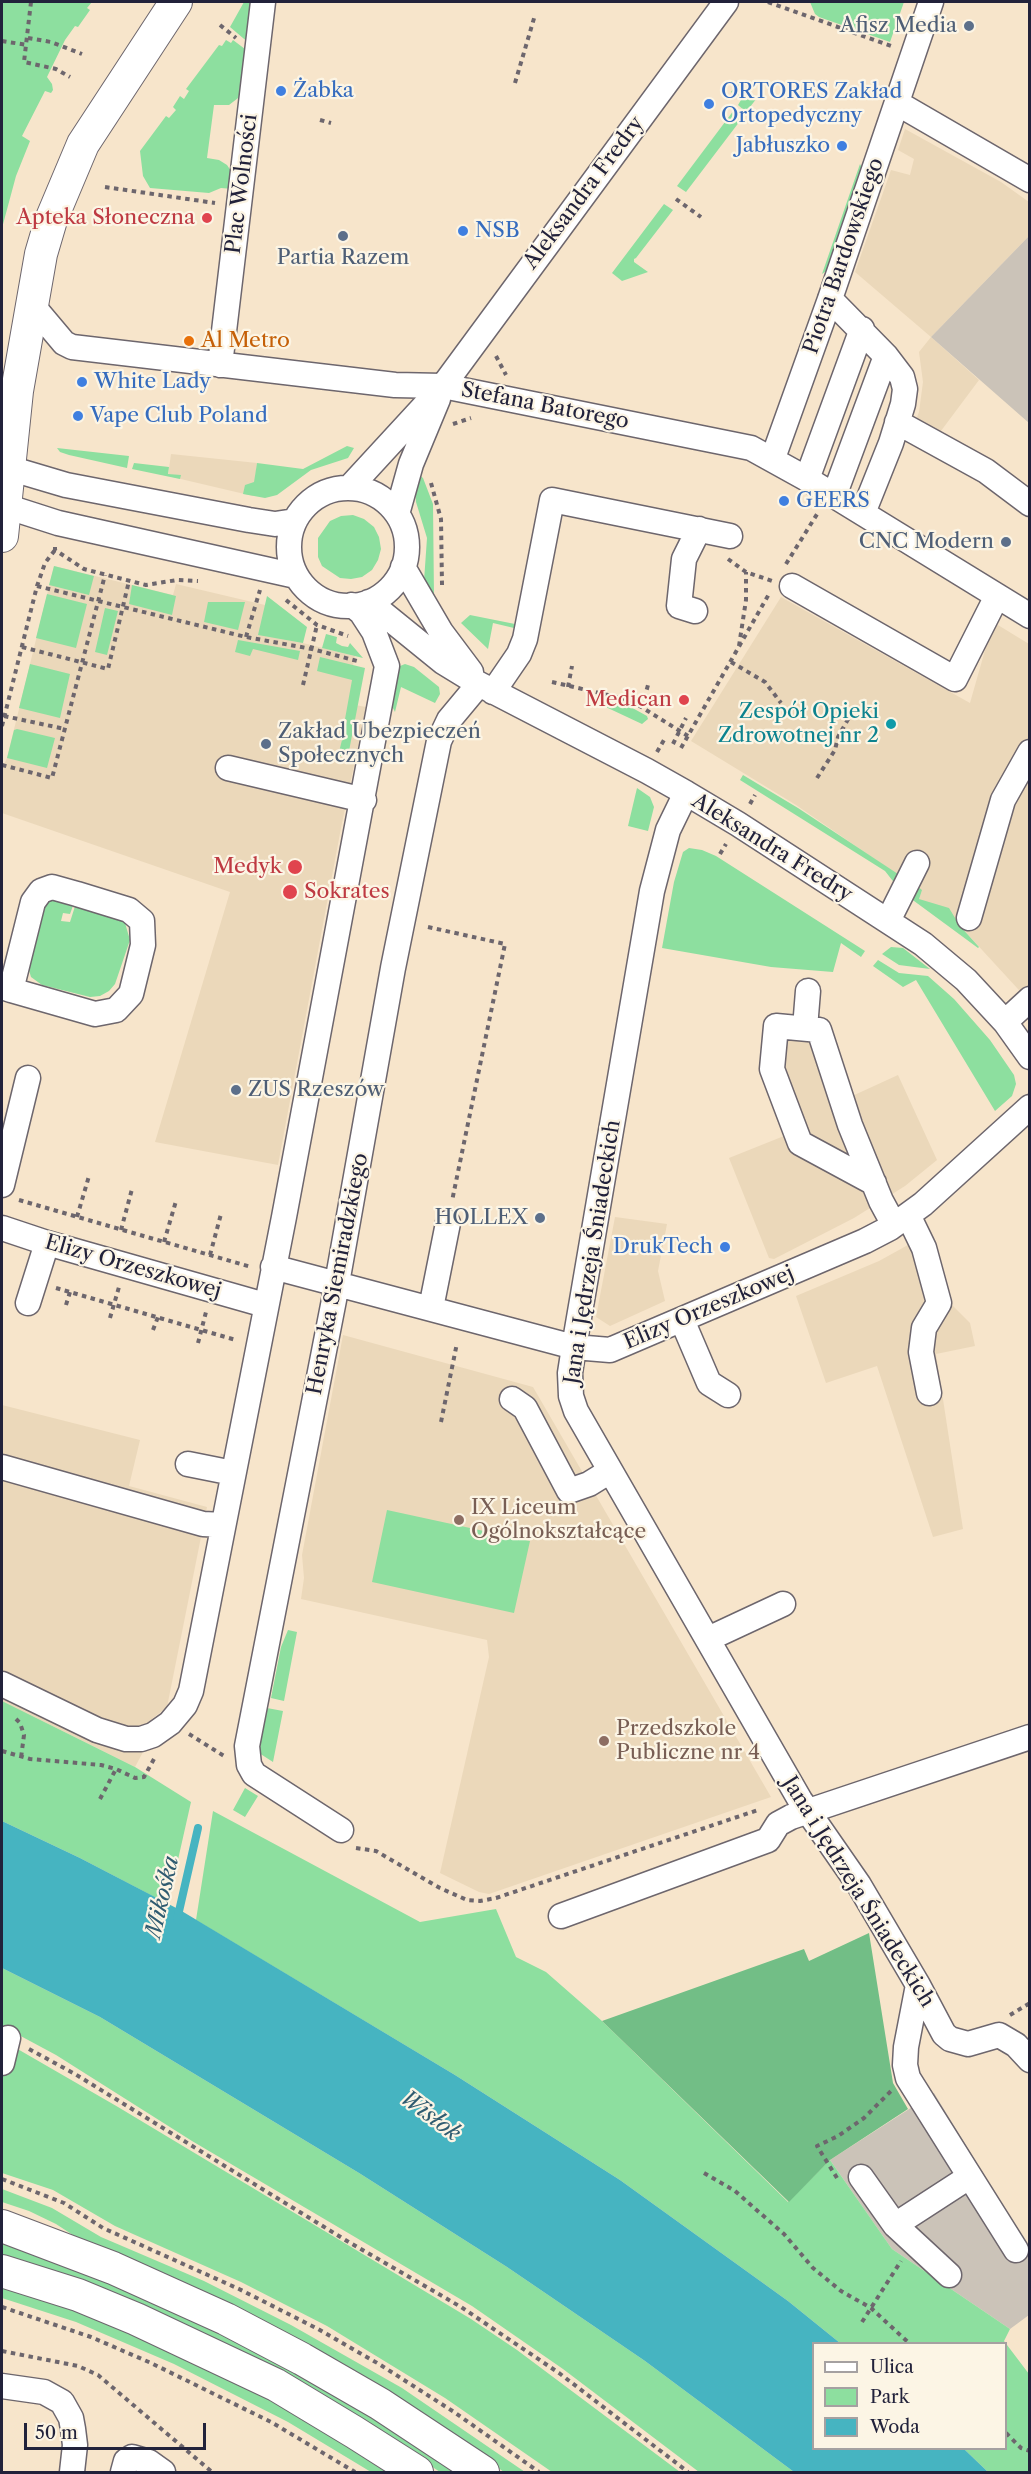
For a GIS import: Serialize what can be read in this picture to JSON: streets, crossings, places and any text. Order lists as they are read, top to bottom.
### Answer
{
  "streets": {
    "street": [
      "Plac Wolności",
      "Aleksandra Fredry",
      "Piotra Bardowskiego",
      "Stefana Batorego",
      "Jana i Jędrzeja Śniadeckich",
      "Elizy Orzeszkowej",
      "Henryka Siemiradzkiego"
    ]
  },
  "crossings": [
    ["Plac Wolności", "Stefana Batorego"],
    ["Aleksandra Fredry", "Stefana Batorego"],
    ["Aleksandra Fredry", "Jana i Jędrzeja Śniadeckich"],
    ["Aleksandra Fredry", "Henryka Siemiradzkiego"],
    ["Piotra Bardowskiego", "Stefana Batorego"],
    ["Jana i Jędrzeja Śniadeckich", "Elizy Orzeszkowej"],
    ["Elizy Orzeszkowej", "Henryka Siemiradzkiego"]
  ],
  "water": ["Mikośka", "Wisłok"],
  "places": [
    "Afisz Media",
    "Żabka",
    "ORTORES Zakład Ortopedyczny",
    "Jabłuszko",
    "Apteka Słoneczna",
    "NSB",
    "Partia Razem",
    "Al Metro",
    "White Lady",
    "Vape Club Poland",
    "GEERS",
    "CNC Modern",
    "Medican",
    "Zespół Opieki Zdrowotnej nr 2",
    "Zakład Ubezpieczeń Społecznych",
    "Medyk",
    "Sokrates",
    "ZUS Rzeszów",
    "HOLLEX",
    "DrukTech",
    "IX Liceum Ogólnokształcące",
    "Przedszkole Publiczne nr 4"
  ],
  "legend": ["Ulica", "Park", "Woda"],
  "scale_bar": "50 m"
}
